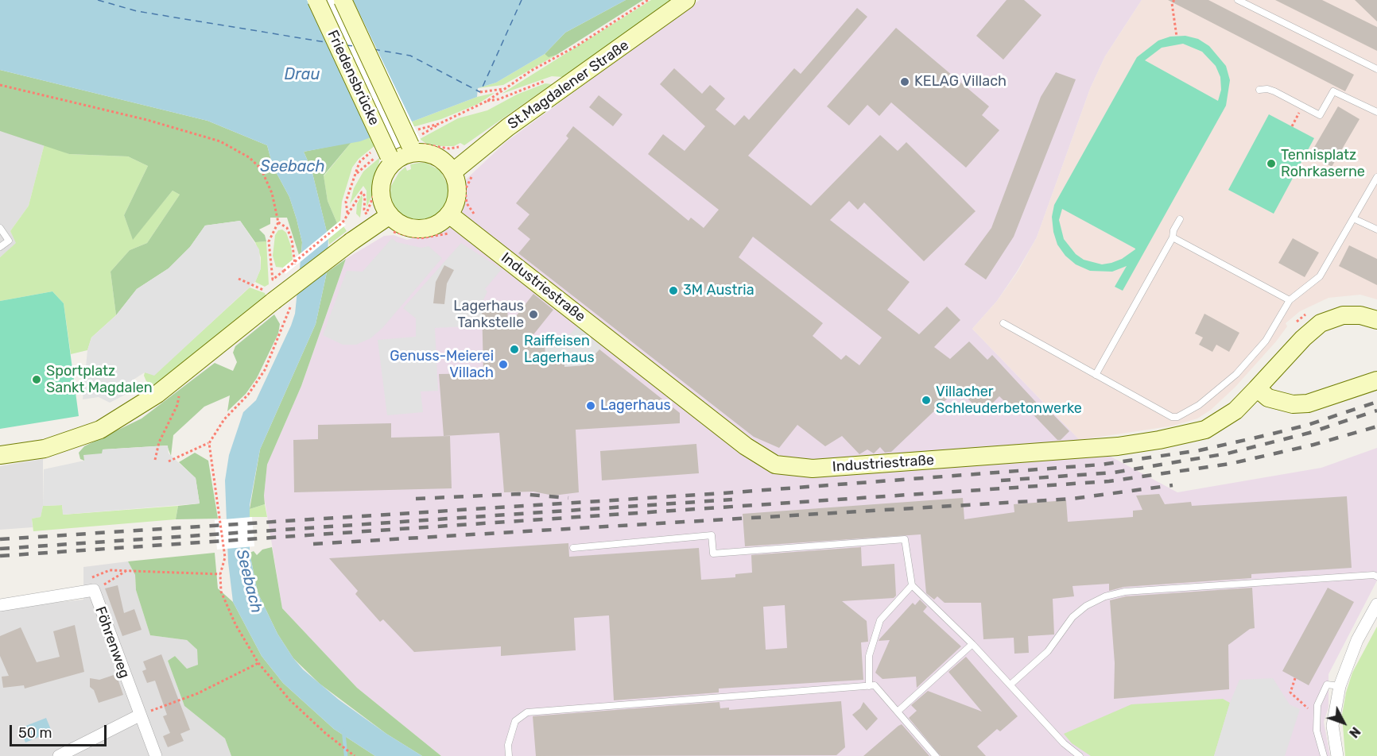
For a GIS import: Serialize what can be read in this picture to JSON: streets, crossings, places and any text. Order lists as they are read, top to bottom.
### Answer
{
  "streets": {
    "street": [
      "Friedensbrücke",
      "St.Magdalener Straße",
      "Industriestraße",
      "Föhrenweg"
    ]
  },
  "crossings": [
    ["Friedensbrücke", "St.Magdalener Straße"],
    ["Friedensbrücke", "Industriestraße"],
    ["St.Magdalener Straße", "Industriestraße"]
  ],
  "water": ["Drau", "Seebach"],
  "places": [
    "KELAG Villach",
    "Tennisplatz Rohrkaserne",
    "3M Austria",
    "Lagerhaus Tankstelle",
    "Raiffeisen Lagerhaus",
    "Genuss-Meierei Villach",
    "Sportplatz Sankt Magdalen",
    "Villacher Schleuderbetonwerke",
    "Lagerhaus"
  ],
  "scale_bar": "50 m",
  "north": "bottom right"
}
